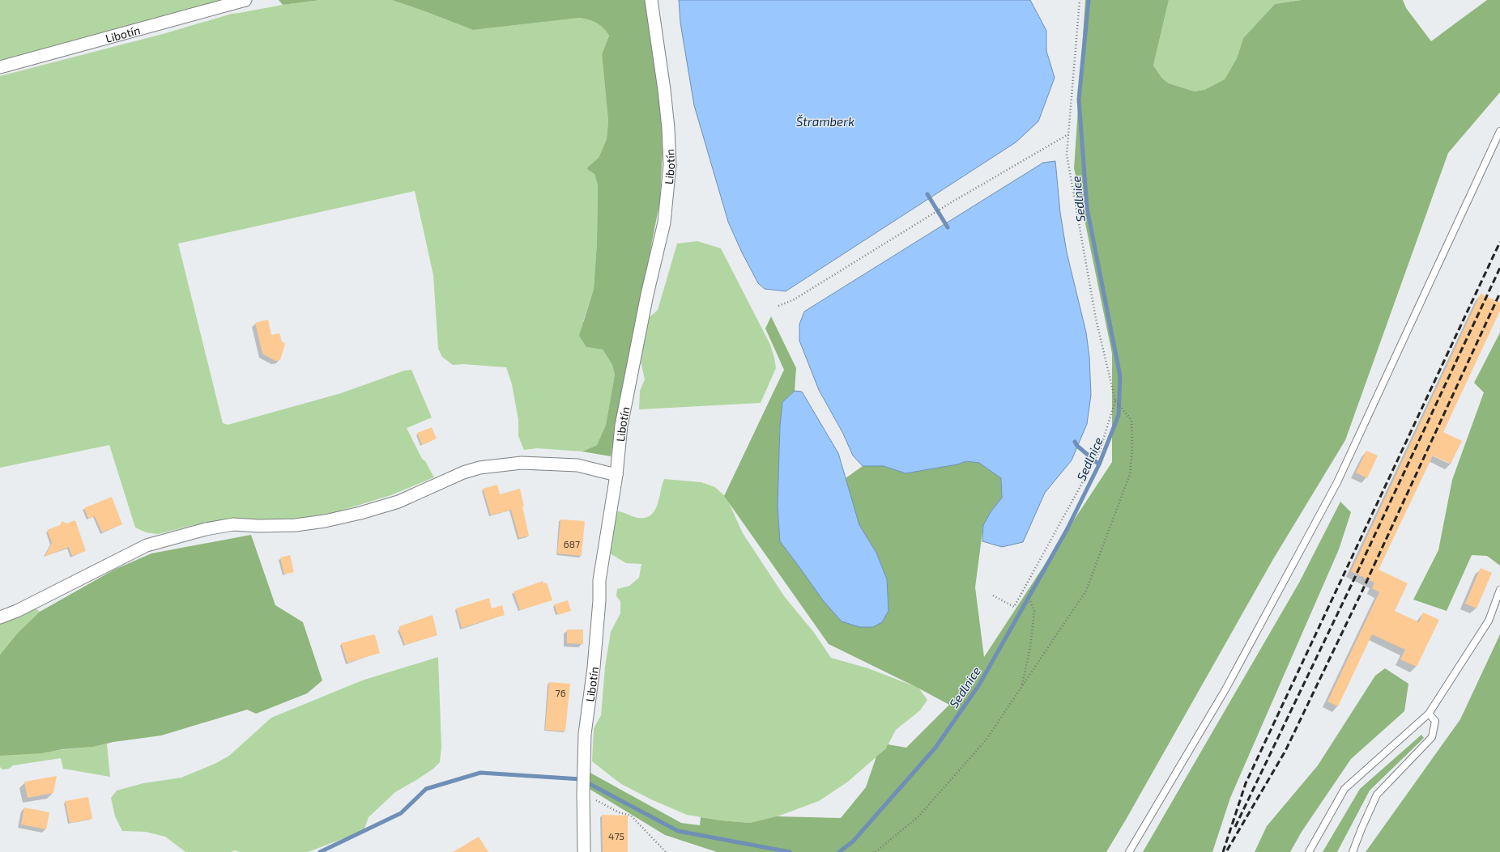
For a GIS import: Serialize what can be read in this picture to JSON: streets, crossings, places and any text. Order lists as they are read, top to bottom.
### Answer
{
  "streets": {
    "street": ["Libotín"]
  },
  "water": ["Štramberk", "Sedlnice"],
  "house_numbers": ["687", "76", "475"]
}
